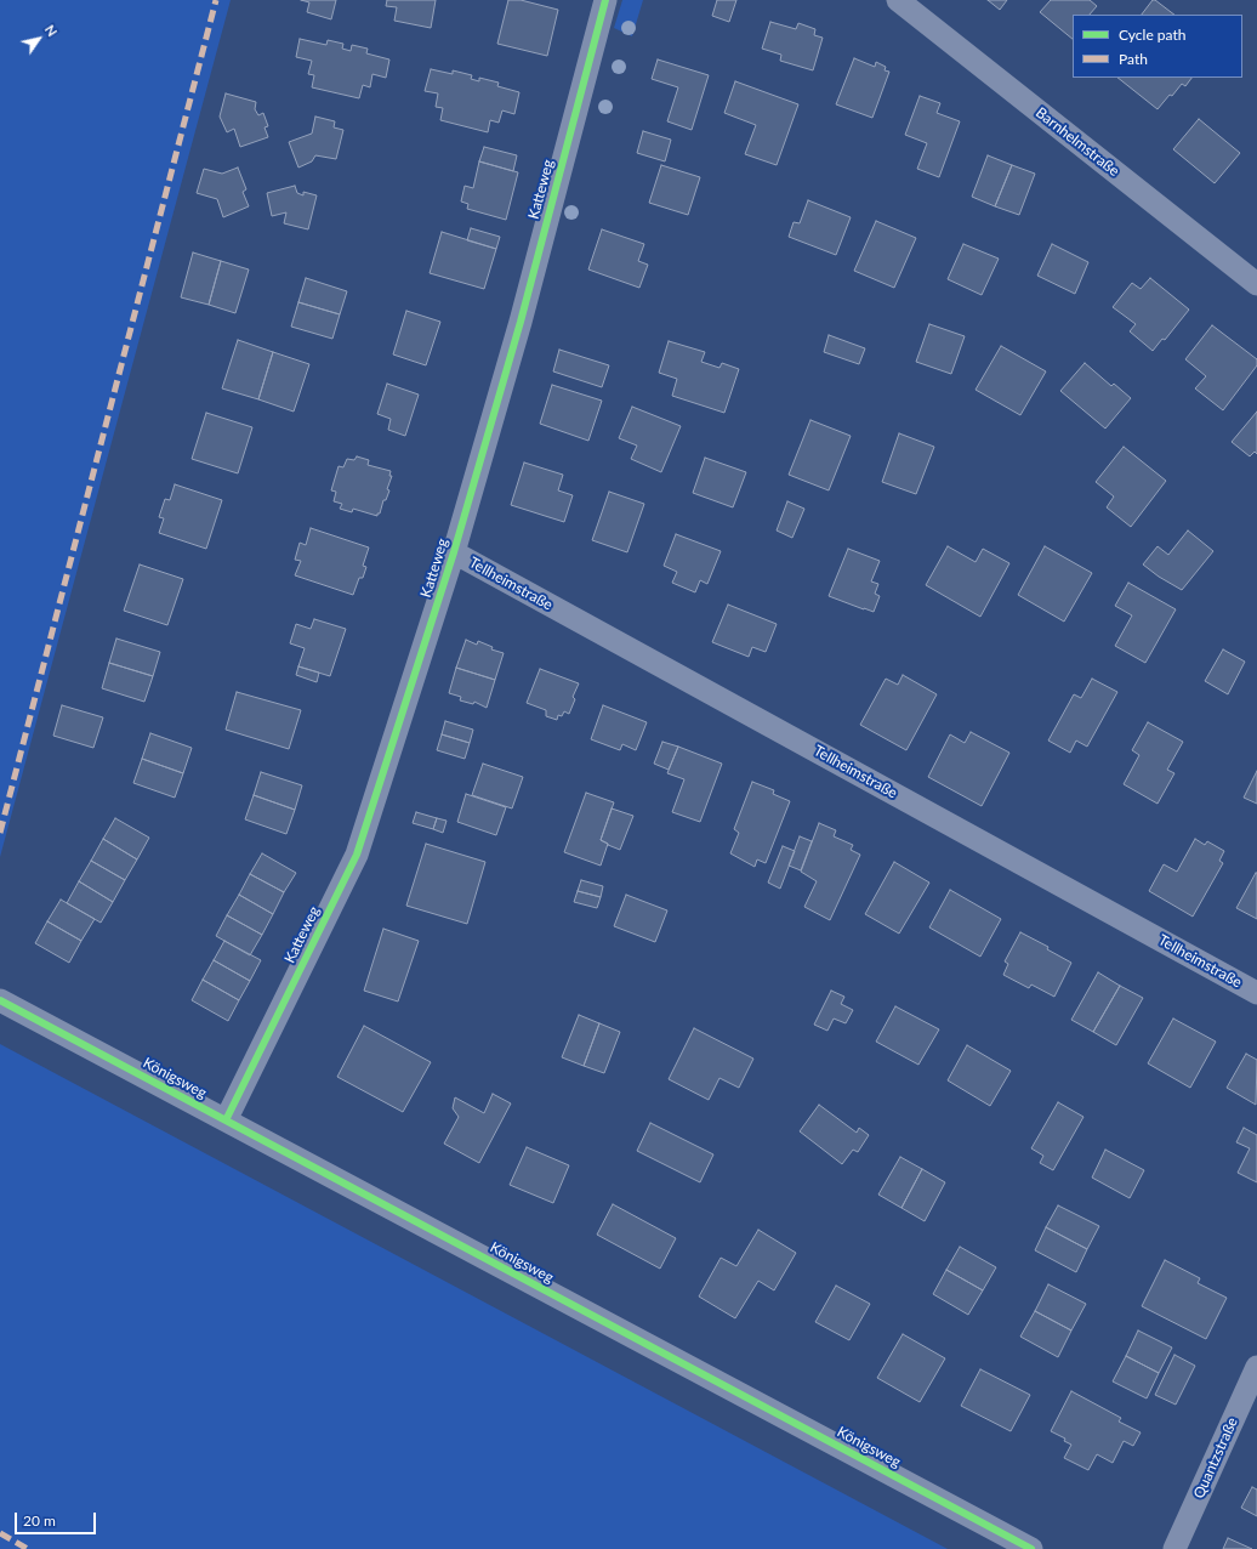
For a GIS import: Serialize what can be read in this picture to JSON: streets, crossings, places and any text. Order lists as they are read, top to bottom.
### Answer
{
  "streets": {
    "street": [
      "Barnhelmstraße",
      "Katteweg",
      "Tellheimstraße",
      "Königsweg",
      "Quantzstraße"
    ]
  },
  "crossings": [
    ["Katteweg", "Tellheimstraße"],
    ["Katteweg", "Königsweg"]
  ],
  "legend": ["Cycle path", "Path"],
  "scale_bar": "20 m",
  "north": "top right"
}
